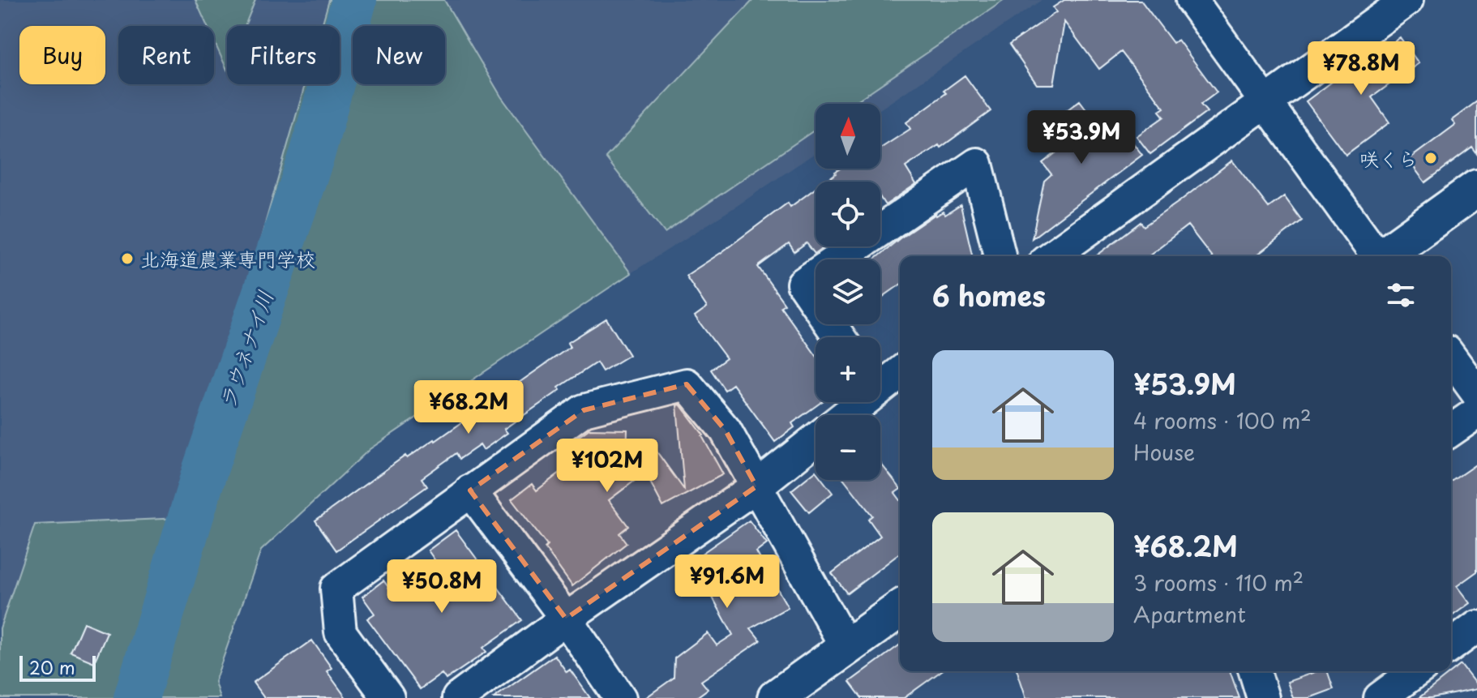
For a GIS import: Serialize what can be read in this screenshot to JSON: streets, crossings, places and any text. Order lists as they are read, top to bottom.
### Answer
{
  "water": ["ラウネナイ川"],
  "places": ["咲くら", "北海道農業専門学校"],
  "scale_bar": "20 m",
  "north": "top",
  "page": {
    "chip": [
      "Buy",
      "Rent",
      "Filters",
      "New"
    ],
    "price": [
      "¥78.8M",
      "¥53.9M",
      "¥68.2M",
      "¥102M",
      "¥91.6M",
      "¥50.8M"
    ],
    "map_buttons": ["+", "−"],
    "heading": "6 homes",
    "list": [
      {
        "name": "¥53.9M",
        "note": "4 rooms · 100 m² · House"
      },
      {
        "name": "¥68.2M",
        "note": "3 rooms · 110 m² · Apartment"
      }
    ],
    "scale": "20 m"
  }
}
